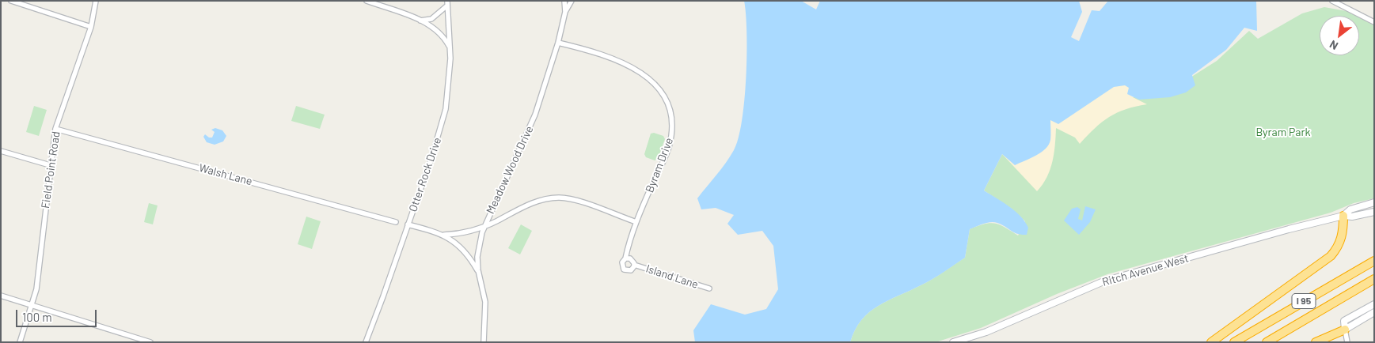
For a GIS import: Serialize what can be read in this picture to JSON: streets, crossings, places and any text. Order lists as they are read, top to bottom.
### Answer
{
  "streets": {
    "highway": ["I 95"],
    "main road": ["Ritch Avenue West"],
    "street": [
      "Byram Drive",
      "Field Point Road",
      "Meadow Wood Drive",
      "Walsh Lane",
      "Otter Rock Drive",
      "Island Lane"
    ]
  },
  "crossings": [
    ["Byram Drive", "Meadow Wood Drive"],
    ["Byram Drive", "Island Lane"],
    ["Field Point Road", "Walsh Lane"]
  ],
  "parks": ["Byram Park"],
  "scale_bar": "100 m",
  "north": "bottom left"
}
